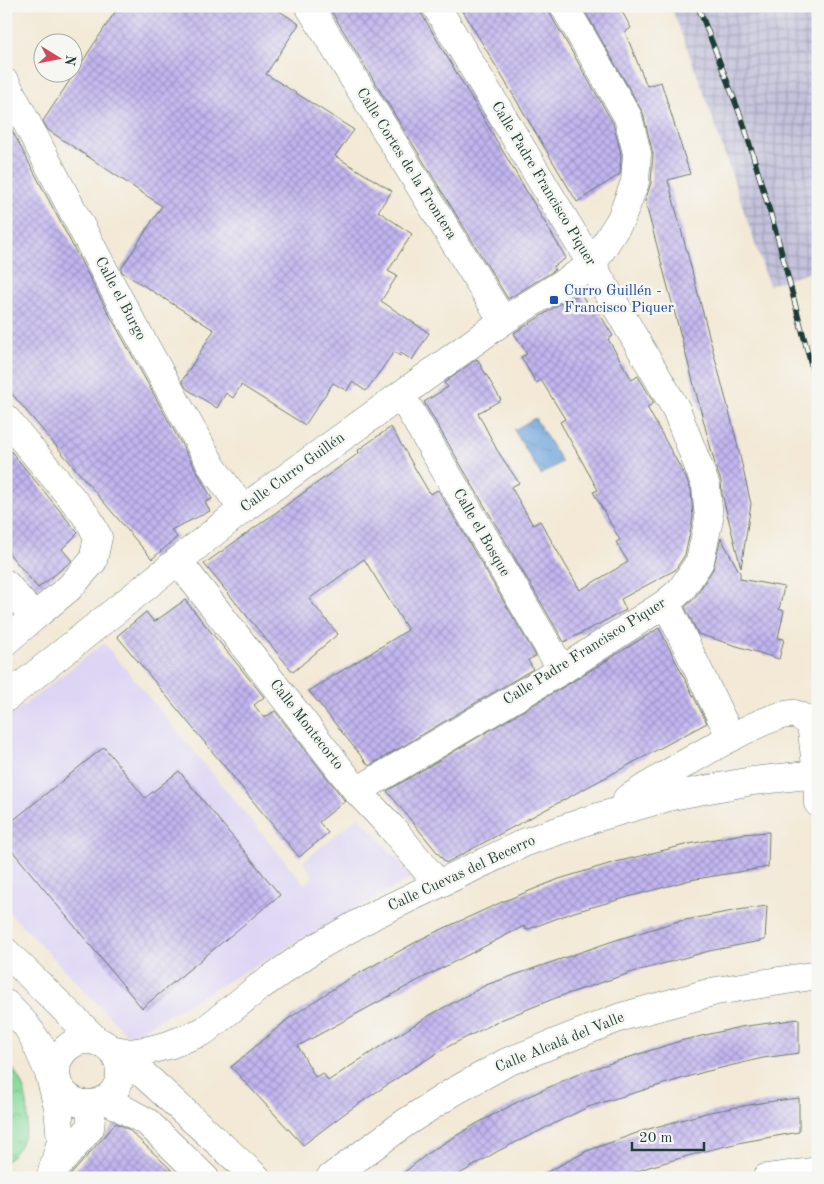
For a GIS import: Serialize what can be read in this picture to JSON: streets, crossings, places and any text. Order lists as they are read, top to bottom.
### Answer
{
  "streets": {
    "street": [
      "Calle Cortes de la Frontera",
      "Calle Padre Francisco Piquer",
      "Calle el Burgo",
      "Calle Curro Guillén",
      "Calle el Bosque",
      "Calle Montecorto",
      "Calle Cuevas del Becerro",
      "Calle Alcalá del Valle"
    ]
  },
  "crossings": [
    ["Calle Cortes de la Frontera", "Calle Curro Guillén"],
    ["Calle Padre Francisco Piquer", "Calle Curro Guillén"],
    ["Calle Padre Francisco Piquer", "Calle el Bosque"],
    ["Calle Padre Francisco Piquer", "Calle Montecorto"],
    ["Calle el Burgo", "Calle Curro Guillén"],
    ["Calle Curro Guillén", "Calle el Bosque"],
    ["Calle Curro Guillén", "Calle Montecorto"],
    ["Calle Montecorto", "Calle Cuevas del Becerro"]
  ],
  "places": {
    "transit": ["Curro Guillén - Francisco Piquer"]
  },
  "scale_bar": "20 m",
  "north": "right"
}
